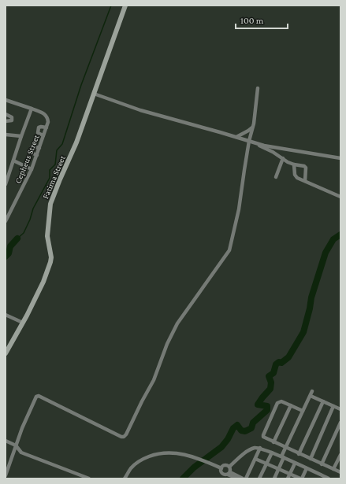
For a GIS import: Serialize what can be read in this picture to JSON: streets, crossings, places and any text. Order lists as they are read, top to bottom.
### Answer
{
  "streets": {
    "street": ["Cepheus Street", "Fatima Street"]
  },
  "scale_bar": "100 m"
}
